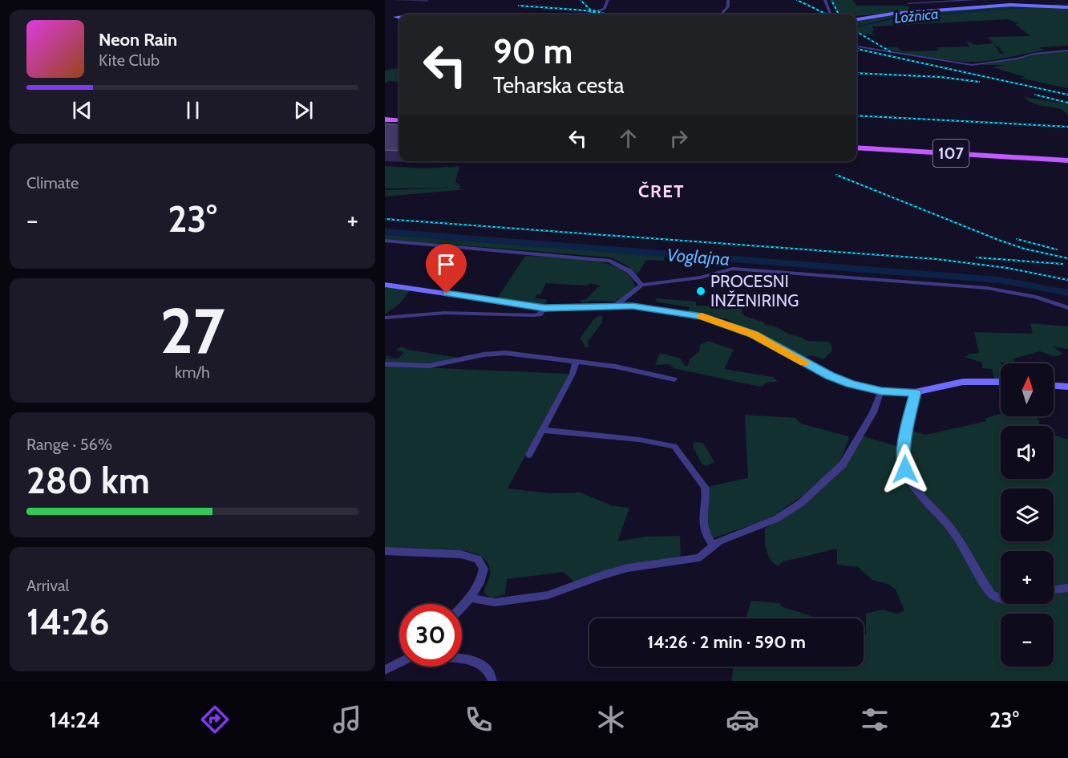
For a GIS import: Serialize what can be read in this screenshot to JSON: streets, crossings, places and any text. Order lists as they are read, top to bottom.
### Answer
{
  "streets": {
    "main road": ["107"]
  },
  "districts": ["ČRET"],
  "water": ["Ložnica", "Voglajna"],
  "places": ["PROCESNI INŽENIRING"],
  "north": "top",
  "page": {
    "turn": ["90 m", "Teharska cesta"],
    "song": ["Neon Rain", "Kite Club"],
    "tile": [
      "Climate",
      ["27", "km/h"],
      ["Range · 56%", "280 km"],
      ["Arrival", "14:26"]
    ],
    "heat": ["−", "23°", "+"],
    "map_buttons": ["+", "−"],
    "limit": "30",
    "trip": "14:26 · 2 min · 590 m",
    "tabs": ["14:24", "23°"]
  }
}
